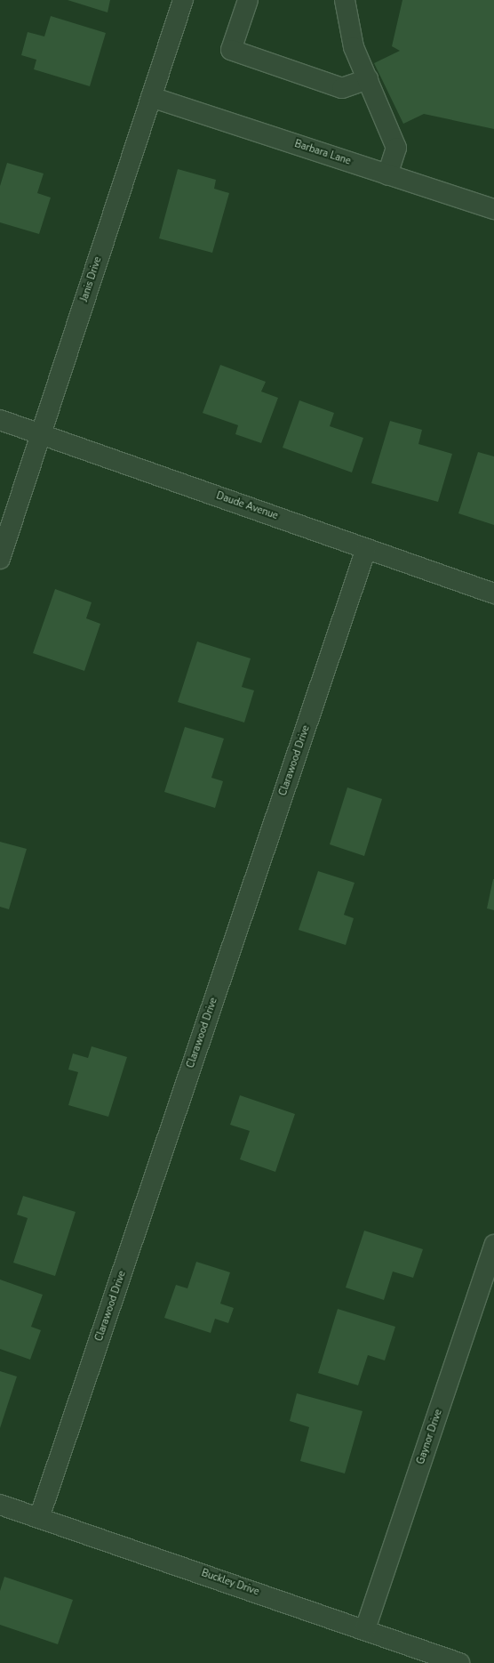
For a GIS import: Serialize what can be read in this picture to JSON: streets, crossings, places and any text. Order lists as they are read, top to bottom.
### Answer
{
  "streets": {
    "street": [
      "Barbara Lane",
      "Janis Drive",
      "Daude Avenue",
      "Clarawood Drive",
      "Gaynor Drive",
      "Buckley Drive"
    ]
  },
  "crossings": [
    ["Barbara Lane", "Janis Drive"],
    ["Janis Drive", "Daude Avenue"],
    ["Daude Avenue", "Clarawood Drive"],
    ["Clarawood Drive", "Buckley Drive"],
    ["Gaynor Drive", "Buckley Drive"]
  ]
}
